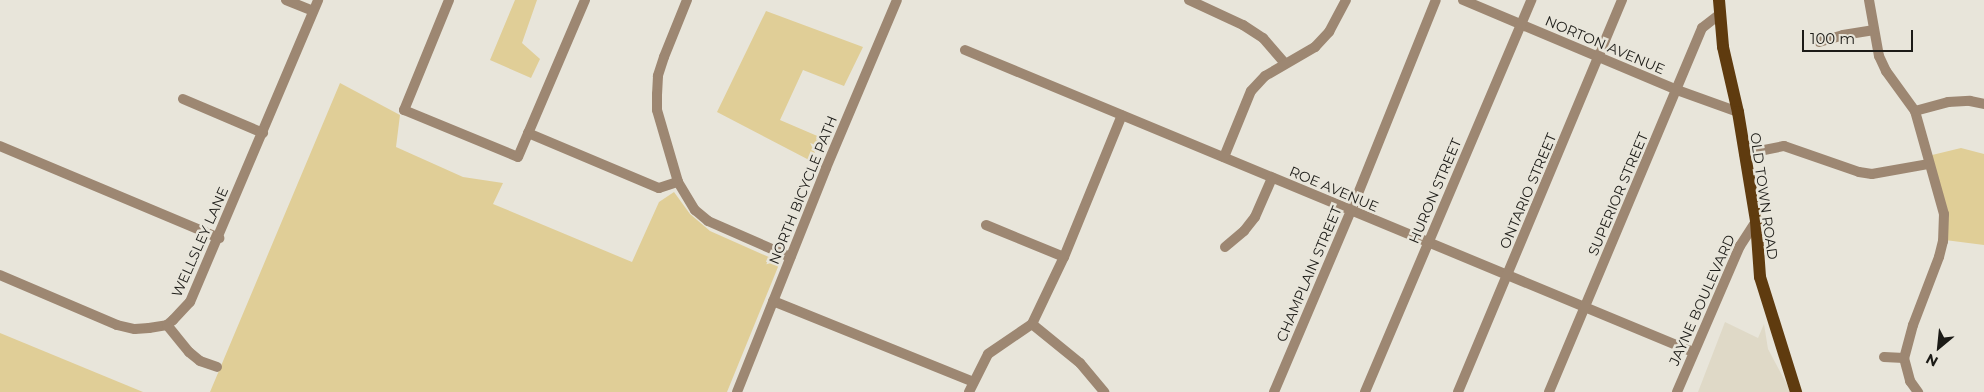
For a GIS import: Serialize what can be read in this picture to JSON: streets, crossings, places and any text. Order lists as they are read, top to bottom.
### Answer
{
  "streets": {
    "main road": ["OLD TOWN ROAD"],
    "street": [
      "NORTON AVENUE",
      "ROE AVENUE",
      "NORTH BICYCLE PATH",
      "HURON STREET",
      "ONTARIO STREET",
      "SUPERIOR STREET",
      "WELLSLEY LANE",
      "CHAMPLAIN STREET",
      "JAYNE BOULEVARD"
    ]
  },
  "crossings": [
    ["NORTON AVENUE", "HURON STREET"],
    ["NORTON AVENUE", "ONTARIO STREET"],
    ["NORTON AVENUE", "SUPERIOR STREET"],
    ["NORTON AVENUE", "OLD TOWN ROAD"],
    ["ROE AVENUE", "HURON STREET"],
    ["ROE AVENUE", "ONTARIO STREET"],
    ["ROE AVENUE", "SUPERIOR STREET"],
    ["ROE AVENUE", "CHAMPLAIN STREET"],
    ["ROE AVENUE", "JAYNE BOULEVARD"],
    ["SUPERIOR STREET", "OLD TOWN ROAD"],
    ["OLD TOWN ROAD", "JAYNE BOULEVARD"]
  ],
  "scale_bar": "100 m",
  "north": "bottom left"
}
